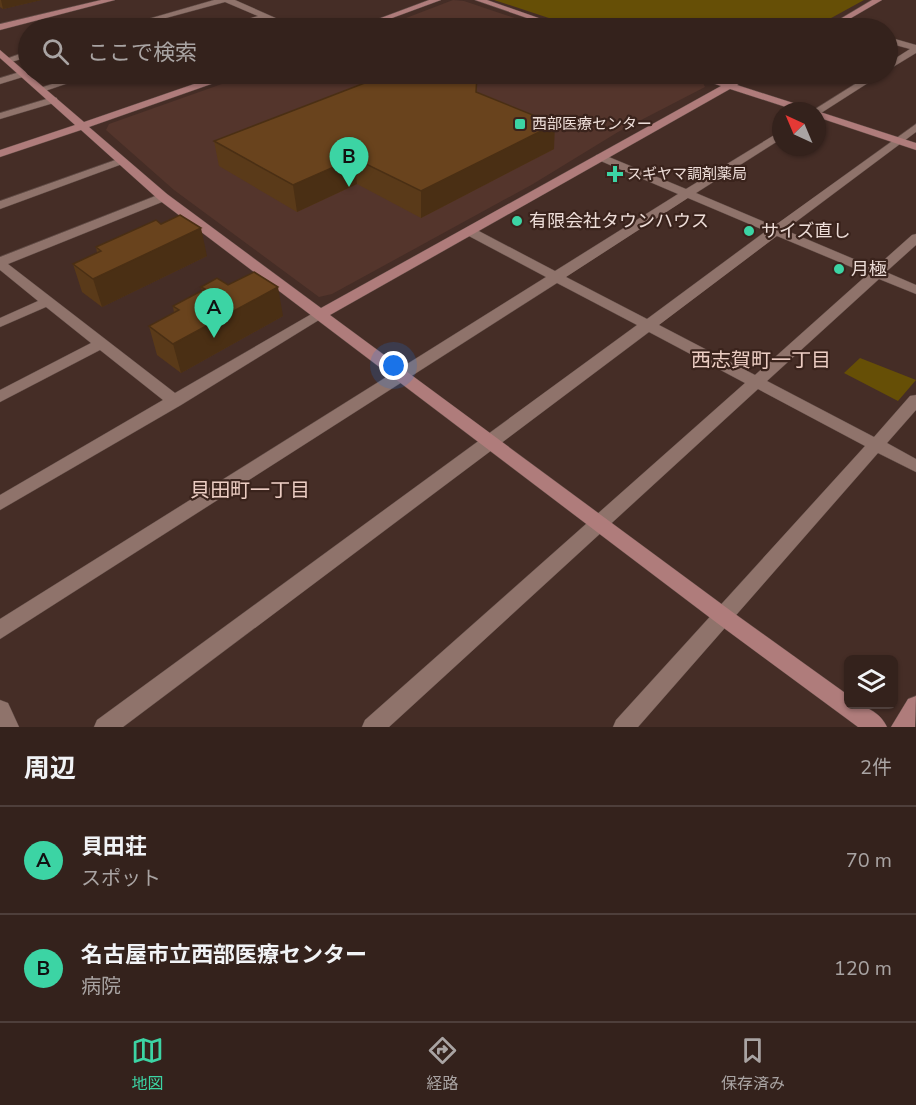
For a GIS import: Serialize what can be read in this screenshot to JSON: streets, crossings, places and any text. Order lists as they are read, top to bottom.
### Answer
{
  "districts": ["西志賀町一丁目", "貝田町一丁目"],
  "places": {
    "transit": ["西部医療センター"],
    "health": ["スギヤマ調剤薬局"],
    "other": ["有限会社タウンハウス", "サイズ直し", "月極"]
  },
  "north": "top left",
  "page": {
    "search": "ここで検索",
    "pins": ["B", "A"],
    "heading": ["周辺", "2件"],
    "list": [
      {
        "mark": "A",
        "name": "貝田荘",
        "note": "スポット",
        "value": "70 m"
      },
      {
        "mark": "B",
        "name": "名古屋市立西部医療センター",
        "note": "病院",
        "value": "120 m"
      }
    ],
    "nav": ["地図", "経路", "保存済み"]
  }
}
